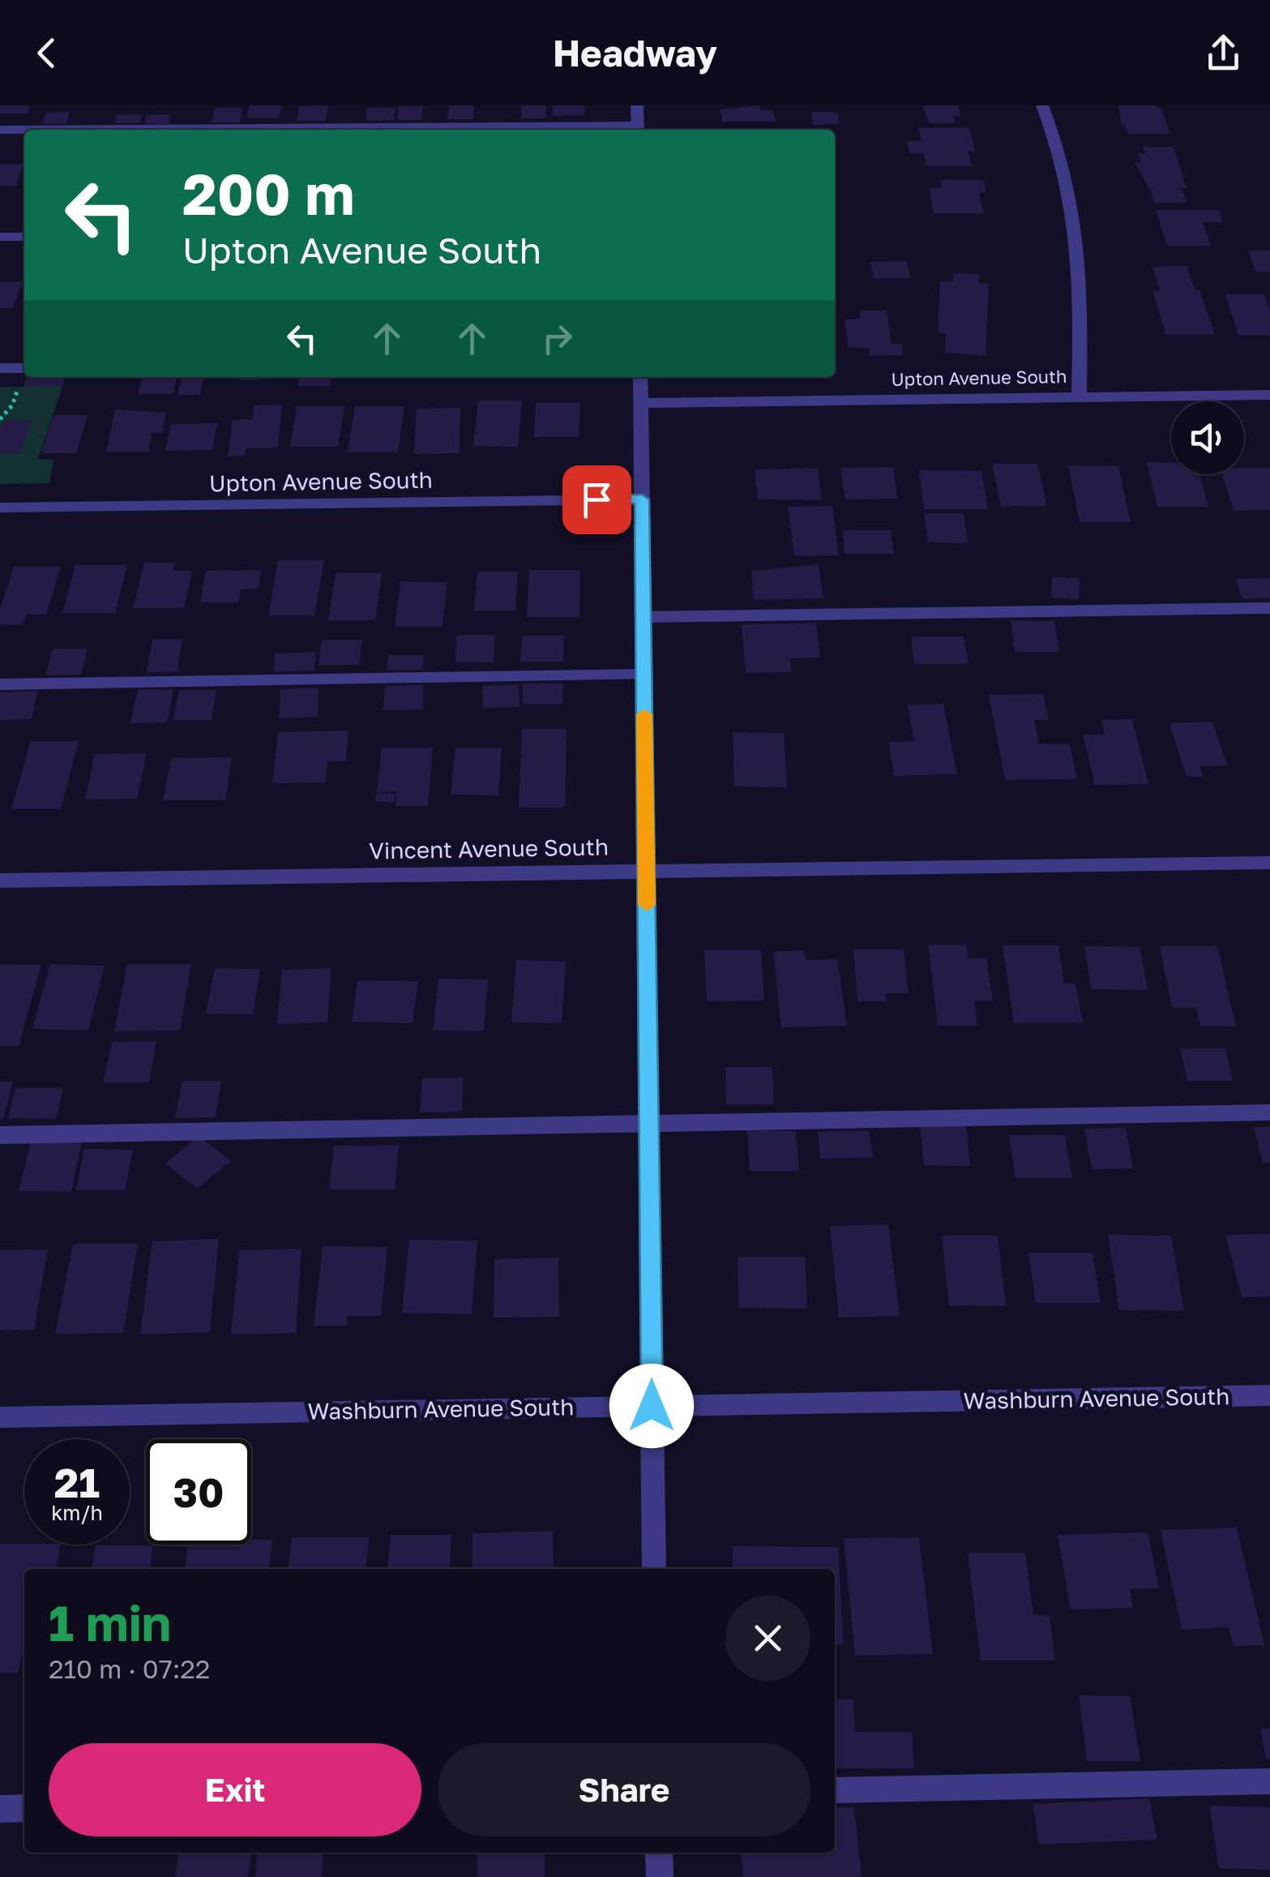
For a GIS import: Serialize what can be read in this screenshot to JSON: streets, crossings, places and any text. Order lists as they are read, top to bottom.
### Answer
{
  "streets": {
    "street": ["Upton Avenue South", "Vincent Avenue South", "Washburn Avenue South"]
  },
  "page": {
    "header": "Headway",
    "turn": ["200 m", "Upton Avenue South"],
    "speed": "21 km/h",
    "limit": "30",
    "heading": ["1 min", "210 m · 07:22"],
    "buttons": ["Exit", "Share"]
  }
}
